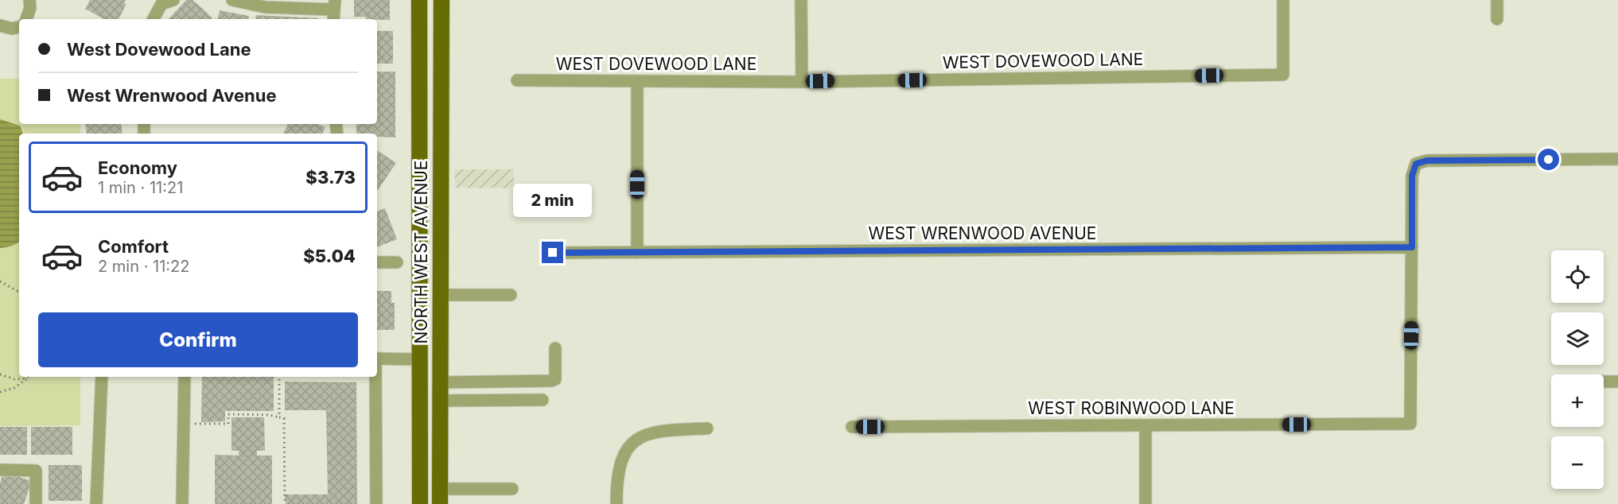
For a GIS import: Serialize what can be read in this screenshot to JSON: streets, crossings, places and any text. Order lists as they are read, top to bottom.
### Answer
{
  "streets": {
    "main road": ["NORTH WEST AVENUE"],
    "street": ["WEST DOVEWOOD LANE", "WEST WRENWOOD AVENUE", "WEST ROBINWOOD LANE"]
  },
  "crossings": [
    ["WEST WRENWOOD AVENUE", "WEST ROBINWOOD LANE"]
  ],
  "page": {
    "banner": ["West Dovewood Lane", "West Wrenwood Avenue"],
    "list": [
      {
        "name": "Economy",
        "note": "1 min · 11:21",
        "value": "$3.73"
      },
      {
        "name": "Comfort",
        "note": "2 min · 11:22",
        "value": "$5.04"
      }
    ],
    "bubble": "2 min",
    "map_buttons": ["+", "−"],
    "buttons": "Confirm"
  }
}
